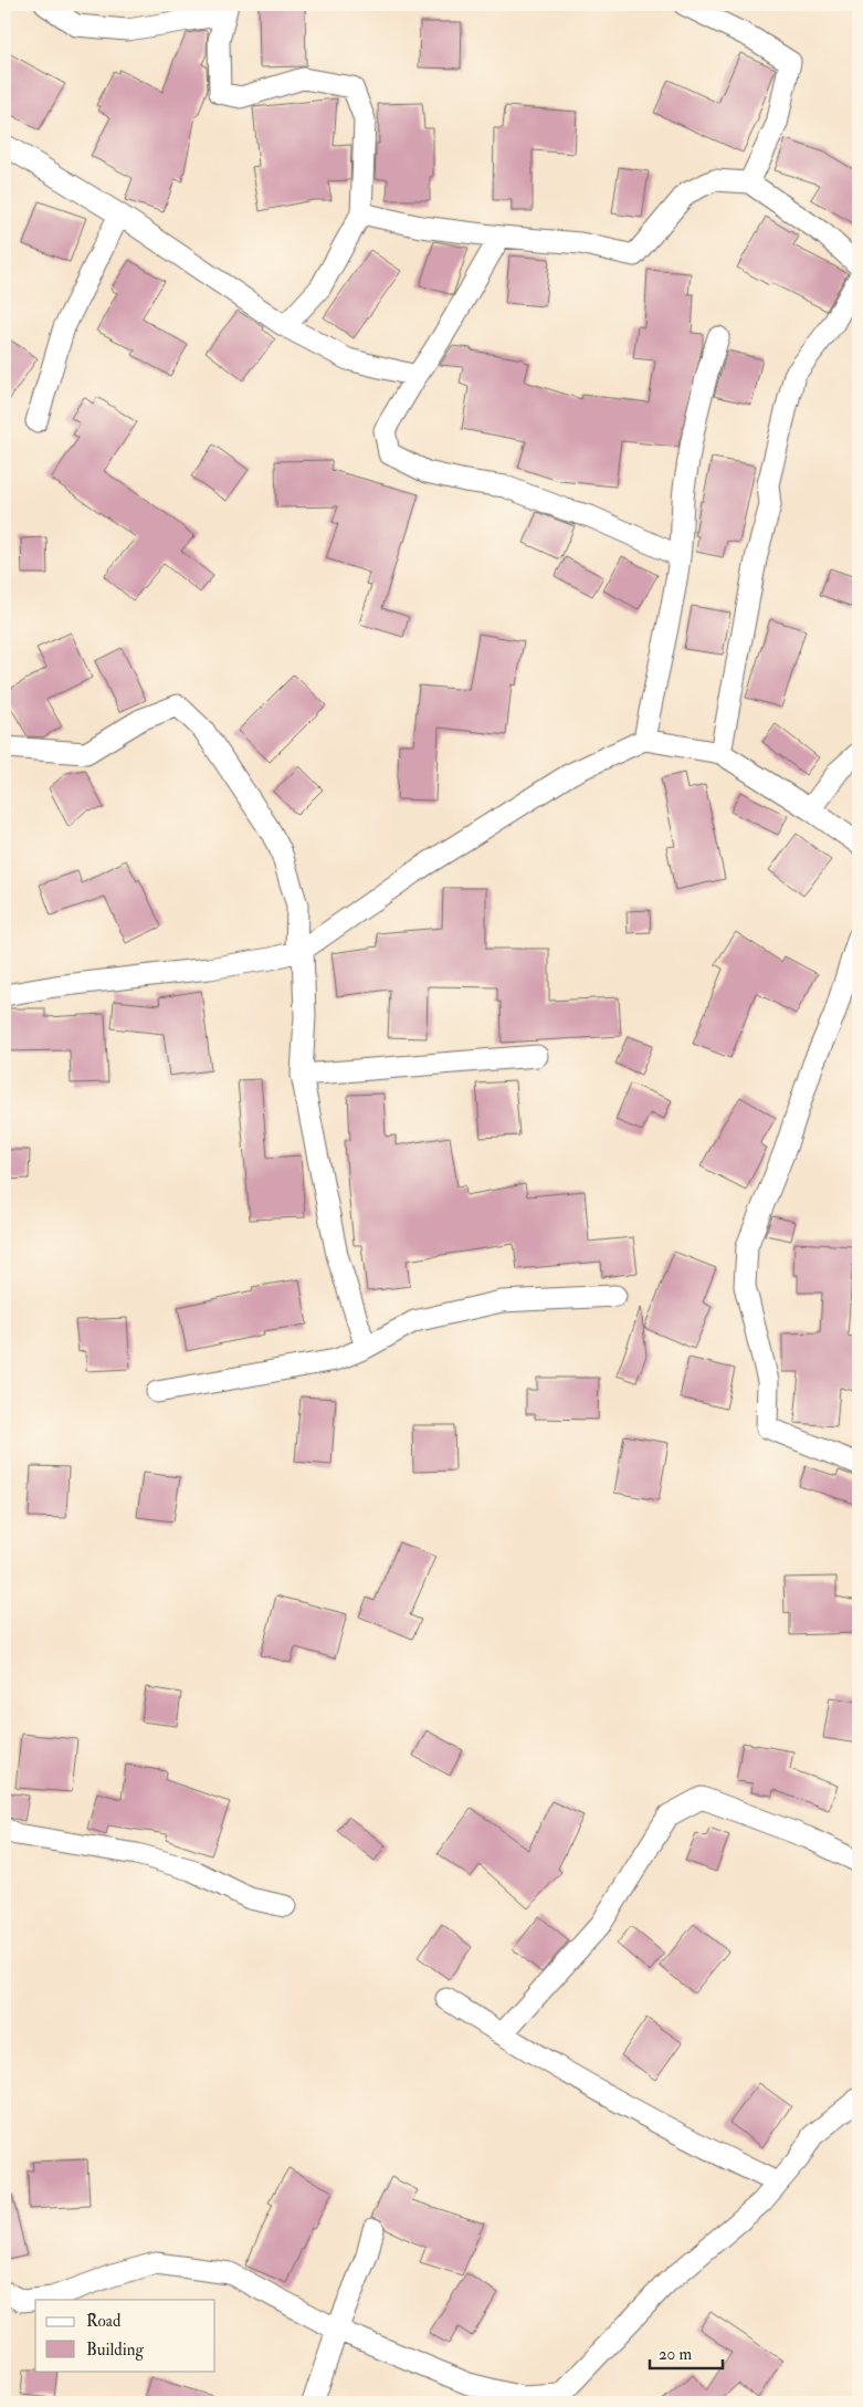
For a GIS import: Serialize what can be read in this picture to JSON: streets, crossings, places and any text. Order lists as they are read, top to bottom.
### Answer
{
  "legend": ["Road", "Building"],
  "scale_bar": "20 m"
}
